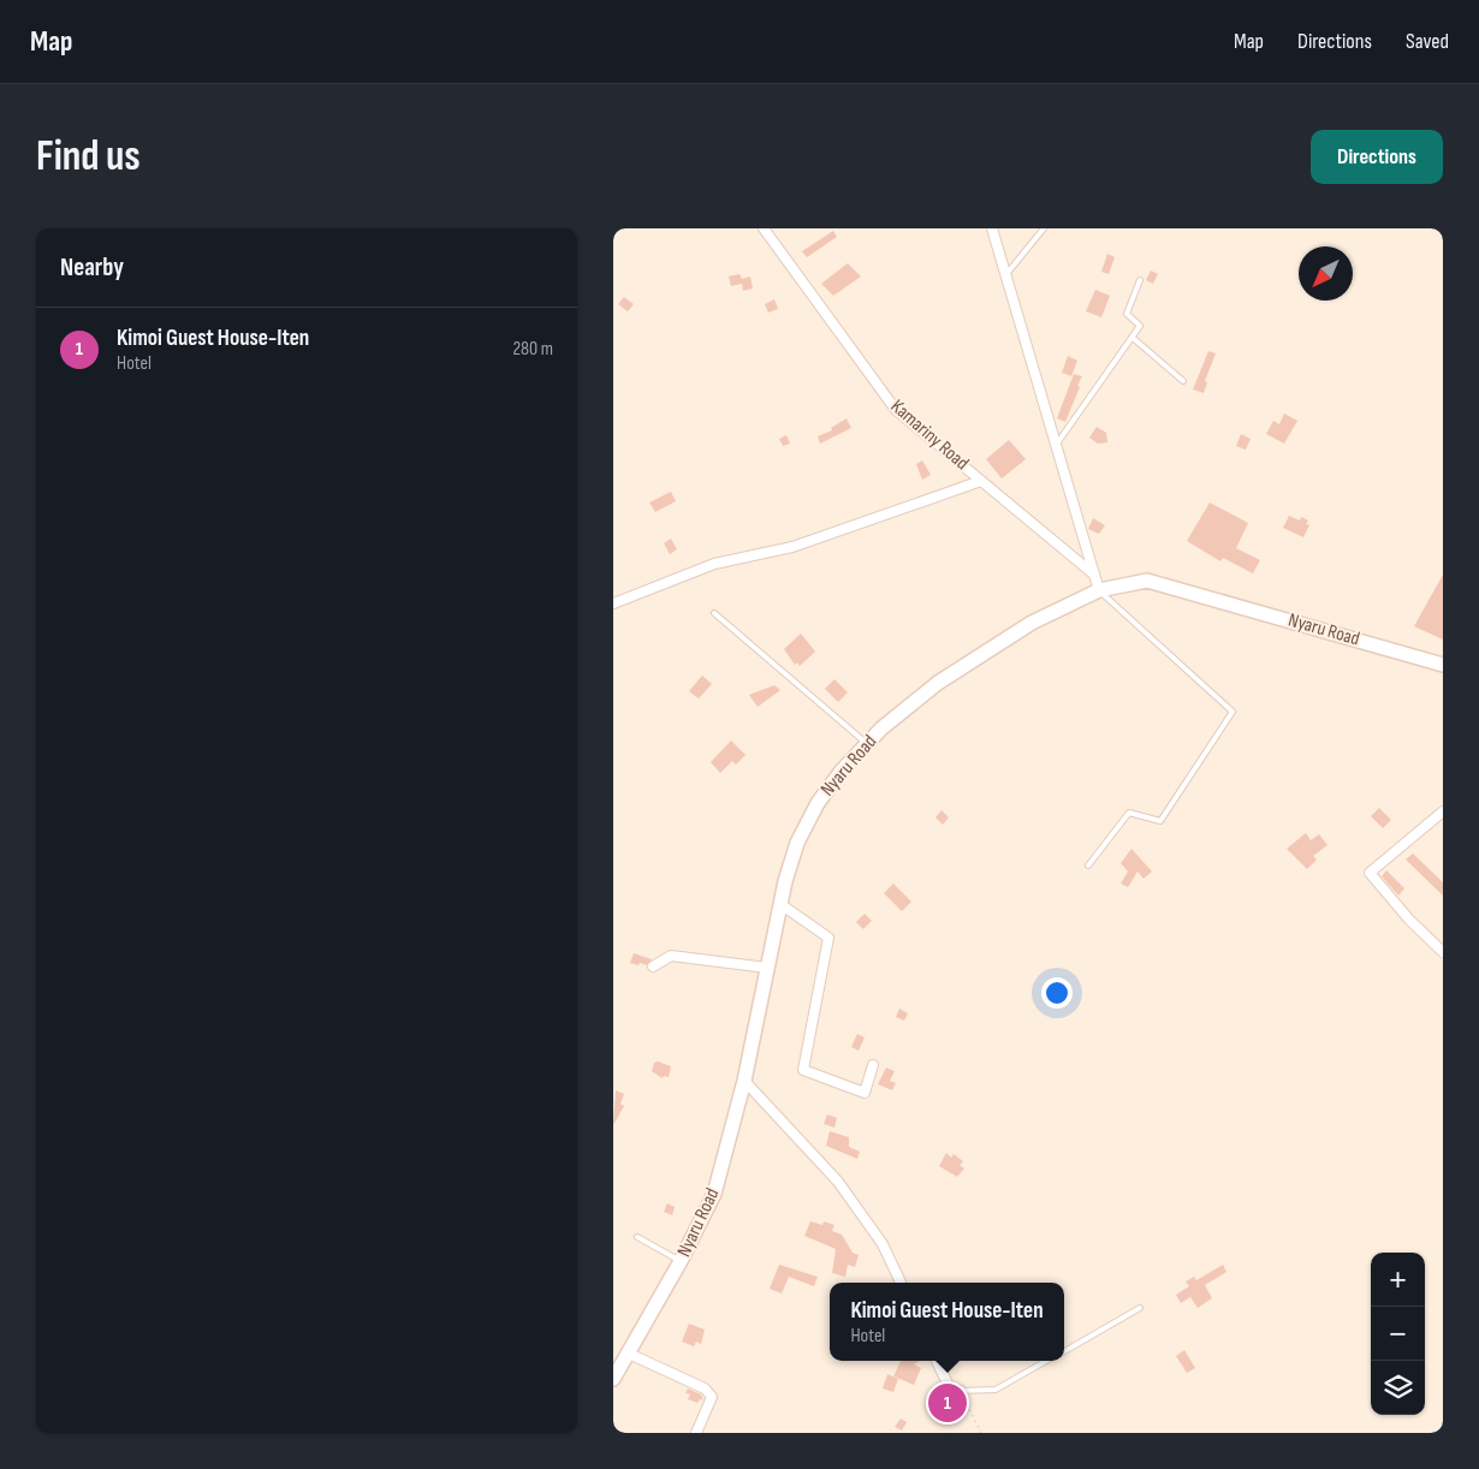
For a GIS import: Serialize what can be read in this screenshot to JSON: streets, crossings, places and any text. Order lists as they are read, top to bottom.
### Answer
{
  "streets": {
    "main road": ["Nyaru Road"],
    "street": ["Kamariny Road"]
  },
  "north": "bottom left",
  "page": {
    "header": "Map",
    "nav": ["Map", "Directions", "Saved"],
    "buttons": "Directions",
    "title": "Find us",
    "heading": "Nearby",
    "list": [
      {
        "mark": "1",
        "name": "Kimoi Guest House-Iten",
        "note": "Hotel",
        "value": "280 m"
      }
    ],
    "map_buttons": ["+", "−"],
    "popup": ["Kimoi Guest House-Iten", "Hotel"],
    "pins": "1"
  }
}
